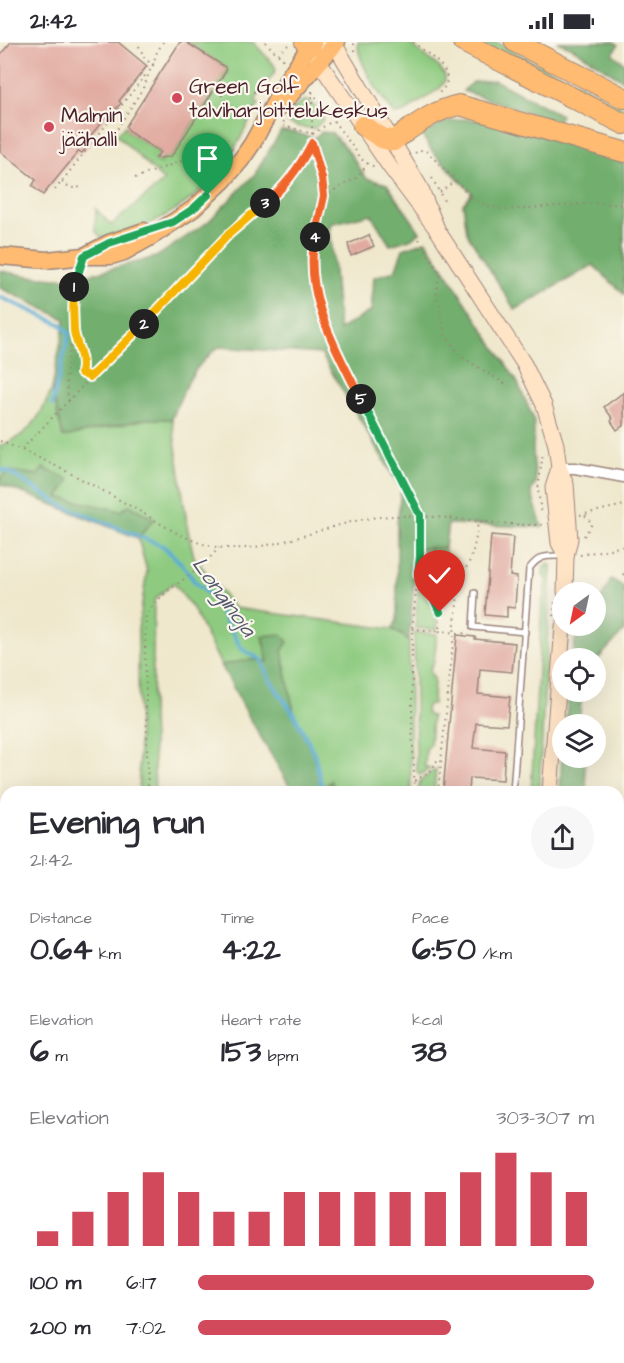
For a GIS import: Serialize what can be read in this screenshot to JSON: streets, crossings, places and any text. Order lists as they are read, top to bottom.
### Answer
{
  "water": ["Longinoja"],
  "places": ["Green Golf talviharjoittelukeskus", "Malmin jäähalli"],
  "north": "bottom left",
  "page": {
    "status": "21:42",
    "pins": [
      "3",
      "4",
      "1",
      "2",
      "5"
    ],
    "heading": ["Evening run", "21:42"],
    "stats": [
      ["Distance", "0.64 km"],
      ["Time", "4:22"],
      ["Pace", "6:50 /km"],
      ["Elevation", "6 m"],
      ["Heart rate", "153 bpm"],
      ["kcal", "38"]
    ],
    "chart": ["Elevation", "303–307 m"],
    "list": [
      {
        "name": "100 m",
        "note": "6:17"
      },
      {
        "name": "200 m",
        "note": "7:02"
      }
    ]
  }
}
